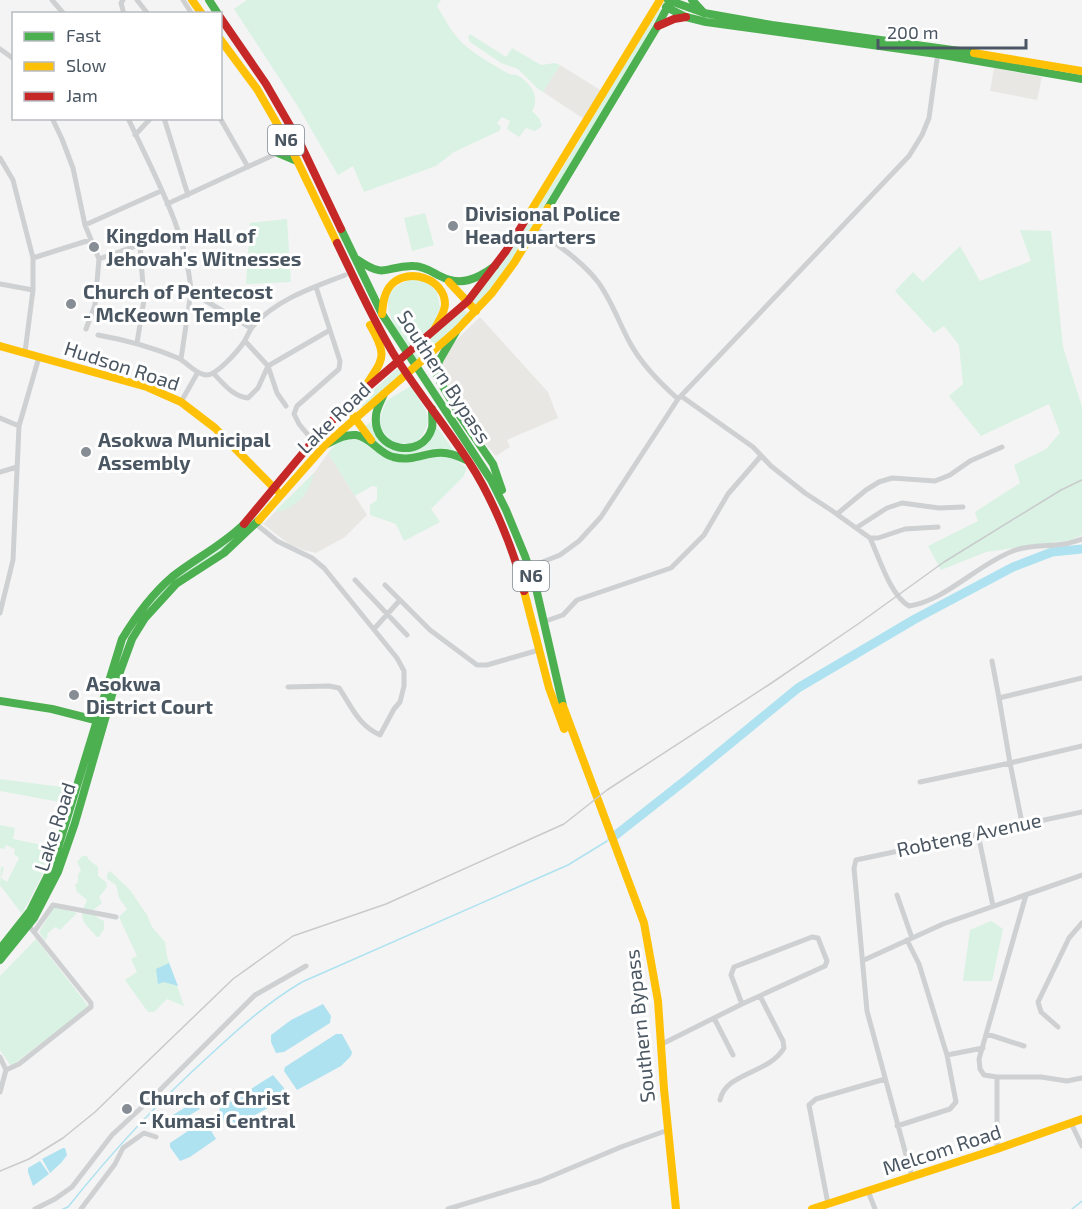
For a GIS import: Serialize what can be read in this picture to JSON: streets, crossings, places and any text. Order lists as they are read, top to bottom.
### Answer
{
  "streets": {
    "main road": [
      "N6",
      "Hudson Road",
      "Southern Bypass",
      "Lake Road",
      "Melcom Road"
    ],
    "street": ["Robteng Avenue"]
  },
  "crossings": [
    ["Hudson Road", "Lake Road"]
  ],
  "places": [
    "Divisional Police Headquarters",
    "Kingdom Hall of Jehovah's Witnesses",
    "Church of Pentecost - McKeown Temple",
    "Asokwa Municipal Assembly",
    "Asokwa District Court",
    "Church of Christ - Kumasi Central"
  ],
  "legend": ["Fast", "Slow", "Jam"],
  "scale_bar": "200 m"
}
